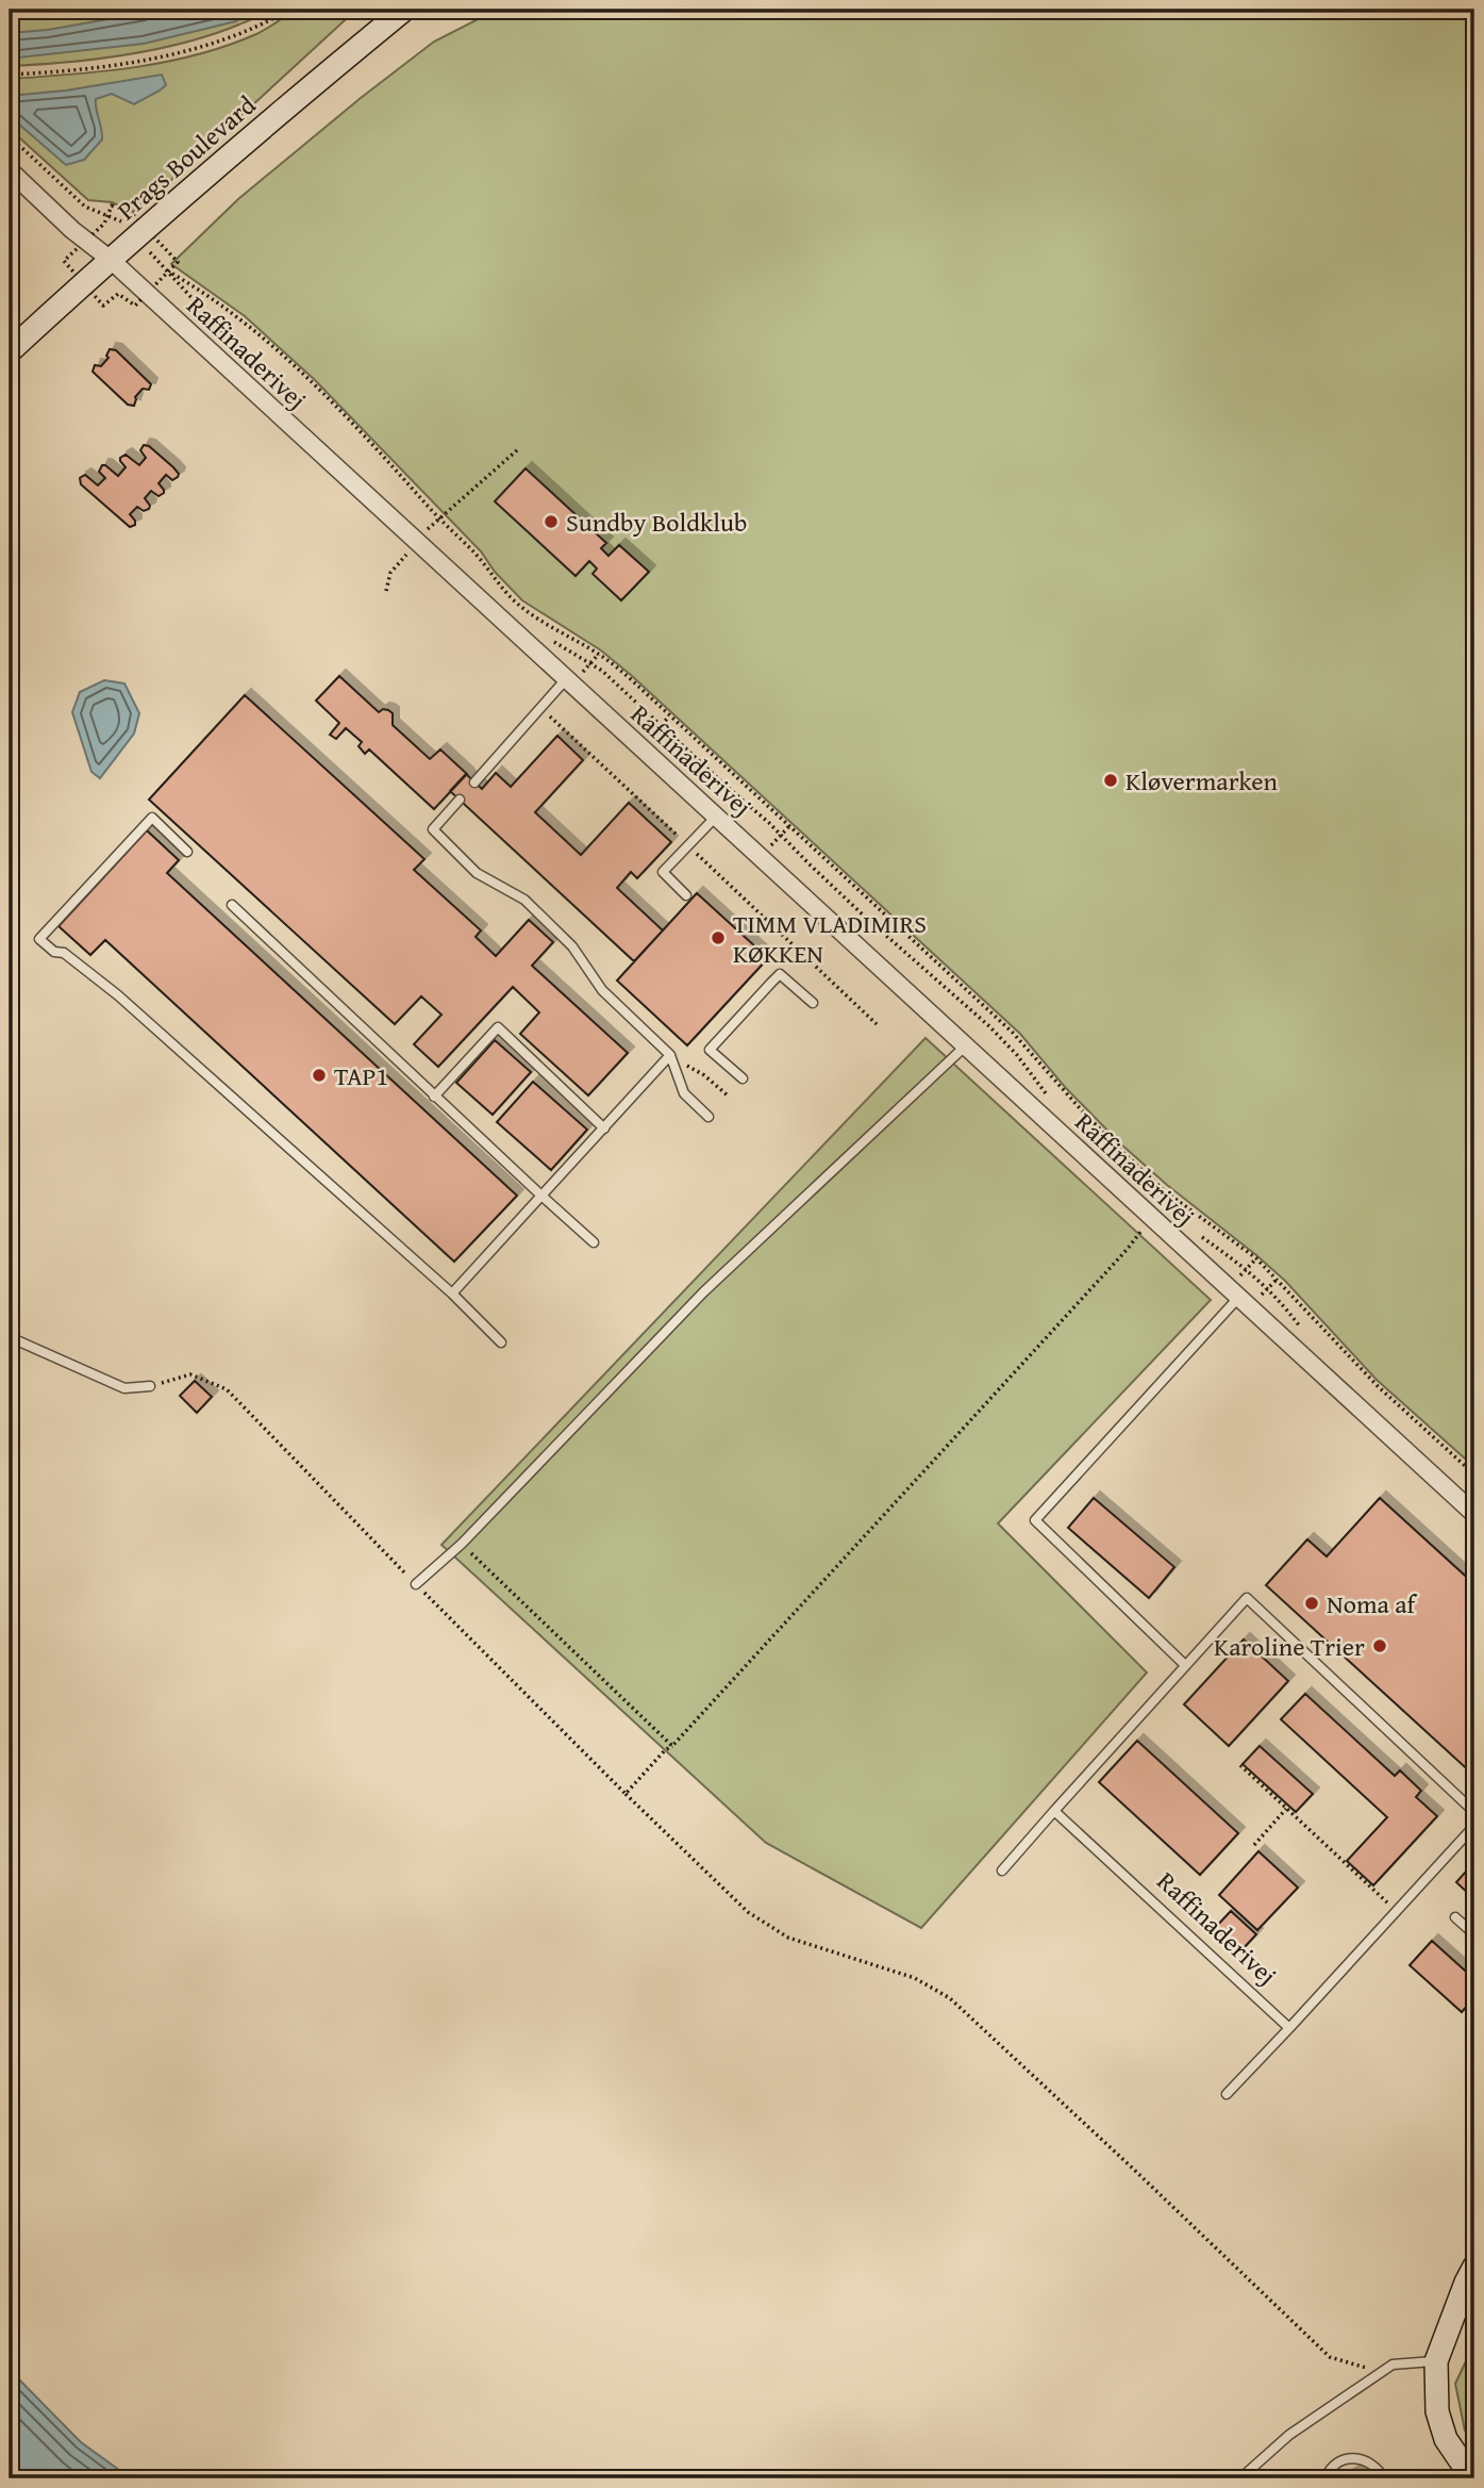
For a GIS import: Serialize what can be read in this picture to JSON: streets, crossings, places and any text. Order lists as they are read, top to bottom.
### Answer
{
  "streets": {
    "street": ["Prags Boulevard", "Raffinaderivej"]
  },
  "crossings": [
    ["Prags Boulevard", "Raffinaderivej"]
  ],
  "places": [
    "Sundby Boldklub",
    "Kløvermarken",
    "TIMM VLADIMIRS KØKKEN",
    "TAP1",
    "Noma af",
    "Karoline Trier"
  ]
}
